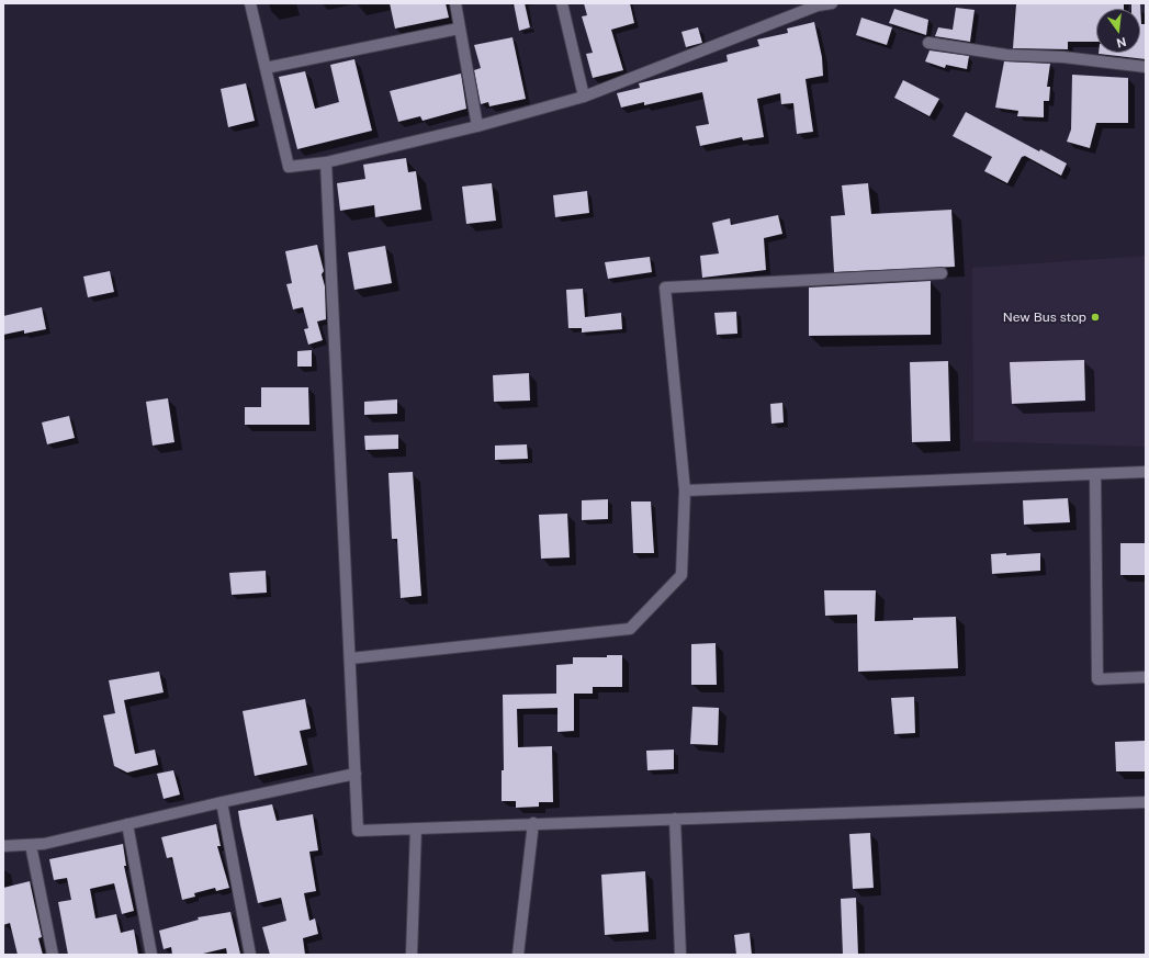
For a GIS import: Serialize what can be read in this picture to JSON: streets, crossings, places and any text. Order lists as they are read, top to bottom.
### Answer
{
  "places": ["New Bus stop"],
  "north": "bottom"
}
